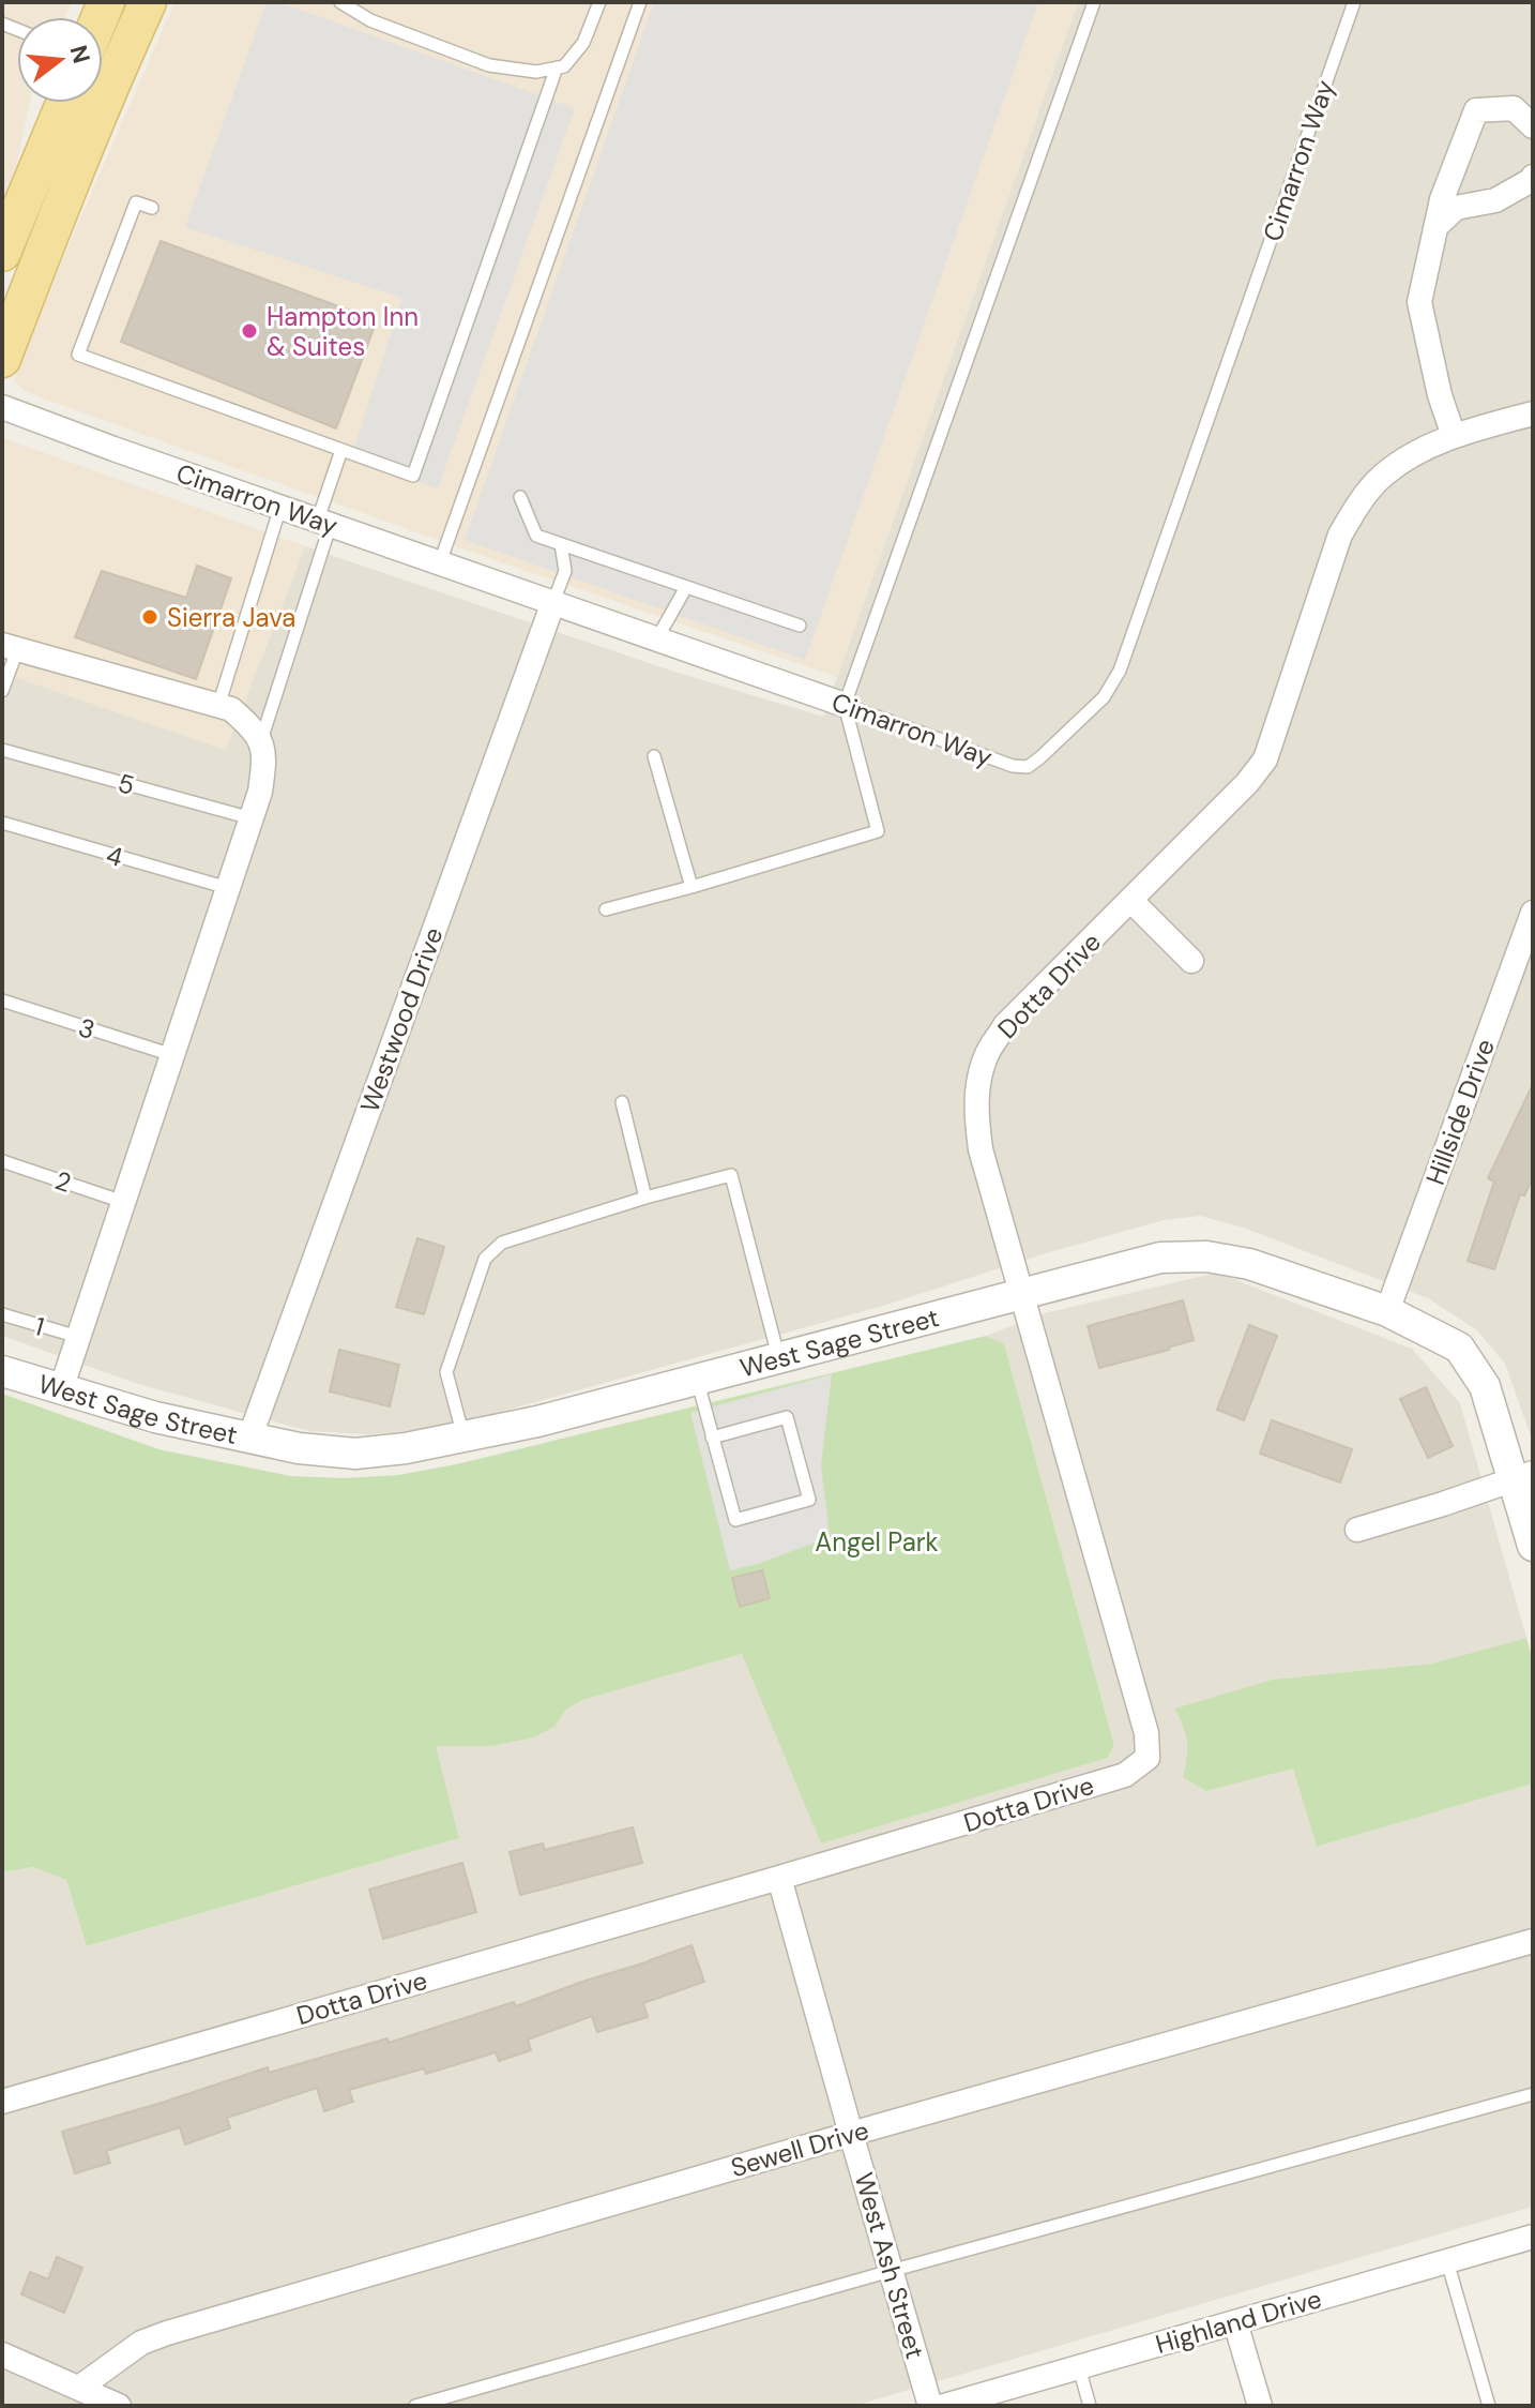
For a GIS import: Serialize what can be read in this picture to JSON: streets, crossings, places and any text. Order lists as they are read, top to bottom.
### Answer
{
  "streets": {
    "street": [
      "Cimarron Way",
      "Dotta Drive",
      "Westwood Drive",
      "Hillside Drive",
      "West Sage Street",
      "Sewell Drive",
      "West Ash Street",
      "Highland Drive"
    ],
    "lane": [
      "5",
      "4",
      "3",
      "2",
      "1"
    ]
  },
  "crossings": [
    ["Cimarron Way", "Westwood Drive"],
    ["Dotta Drive", "West Sage Street"],
    ["Dotta Drive", "West Ash Street"],
    ["Westwood Drive", "West Sage Street"],
    ["Hillside Drive", "West Sage Street"],
    ["Sewell Drive", "West Ash Street"]
  ],
  "parks": ["Angel Park"],
  "places": ["Hampton Inn & Suites", "Sierra Java"],
  "north": "right"
}
